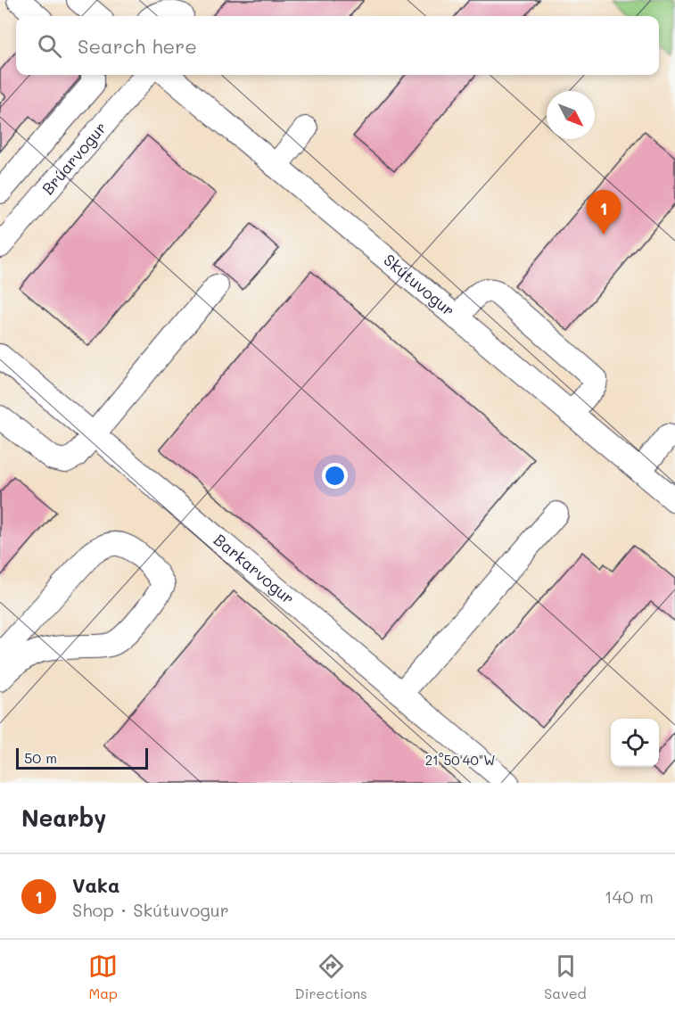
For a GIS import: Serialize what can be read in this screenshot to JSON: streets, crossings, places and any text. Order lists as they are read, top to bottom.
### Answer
{
  "streets": {
    "street": ["Brúarvogur", "Skútuvogur", "Barkarvogur"]
  },
  "scale_bar": "50 m",
  "north": "bottom right",
  "page": {
    "search": "Search here",
    "pins": "1",
    "scale": "50 m",
    "heading": "Nearby",
    "list": [
      {
        "mark": "1",
        "name": "Vaka",
        "note": "Shop · Skútuvogur",
        "value": "140 m"
      }
    ],
    "nav": ["Map", "Directions", "Saved"]
  },
  "coordinates": ["21°50'40\"W"]
}
